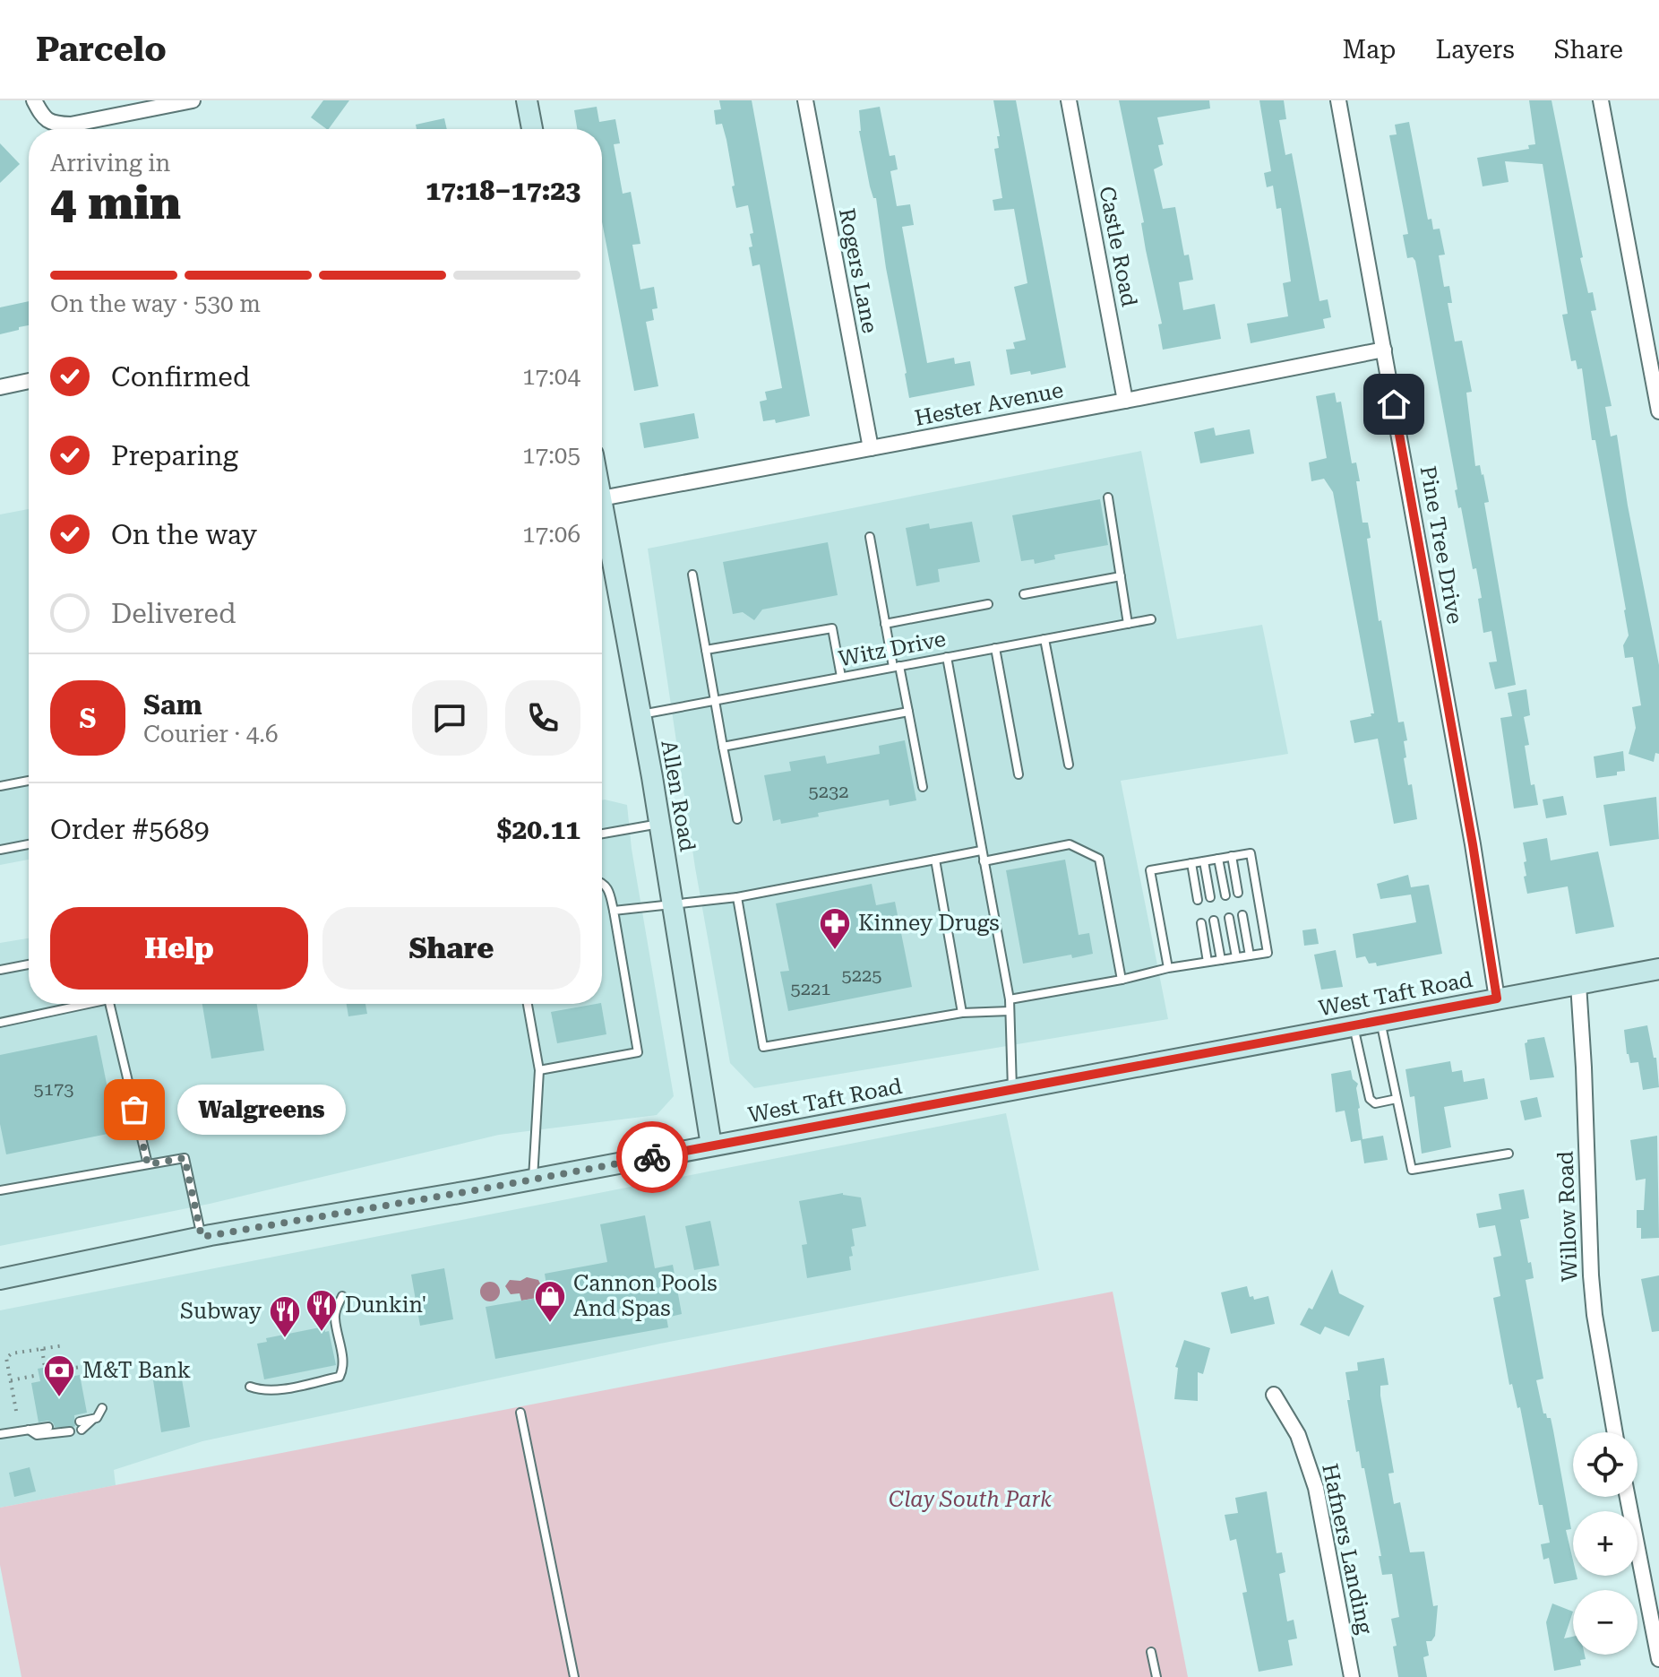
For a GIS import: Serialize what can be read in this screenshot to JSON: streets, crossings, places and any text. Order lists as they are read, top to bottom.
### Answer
{
  "streets": {
    "main road": ["Allen Road", "West Taft Road"],
    "street": [
      "Castle Road",
      "Rogers Lane",
      "Hester Avenue",
      "Pine Tree Drive",
      "Willow Road",
      "Hafners Landing"
    ],
    "lane": ["Witz Drive"]
  },
  "crossings": [
    ["Castle Road", "Hester Avenue"],
    ["Rogers Lane", "Hester Avenue"],
    ["Hester Avenue", "Pine Tree Drive"],
    ["Pine Tree Drive", "West Taft Road"],
    ["Witz Drive", "Allen Road"],
    ["Allen Road", "West Taft Road"],
    ["West Taft Road", "Willow Road"]
  ],
  "parks": ["Clay South Park"],
  "places": {
    "pharmacy": ["Kinney Drugs"],
    "other": ["Walgreens"],
    "shop": ["Cannon Pools And Spas"],
    "restaurant": ["Dunkin'", "Subway"],
    "bank": ["M&T Bank"]
  },
  "house_numbers": [
    "5232",
    "5225",
    "5221",
    "5173"
  ],
  "page": {
    "header": "Parcelo",
    "nav": ["Map", "Layers", "Share"],
    "heading": ["4 min", "Arriving in", "17:18–17:23"],
    "panel": [
      "Sam",
      "Courier · 4.6",
      "Order #5689",
      "$20.11"
    ],
    "bar": "On the way · 530 m",
    "list": [
      ["Confirmed", "17:04"],
      ["Preparing", "17:05"],
      ["On the way", "17:06"],
      "Delivered"
    ],
    "round": "S",
    "buttons": ["Help", "Share"],
    "bubble": "Walgreens",
    "map_buttons": ["+", "−"]
  }
}
